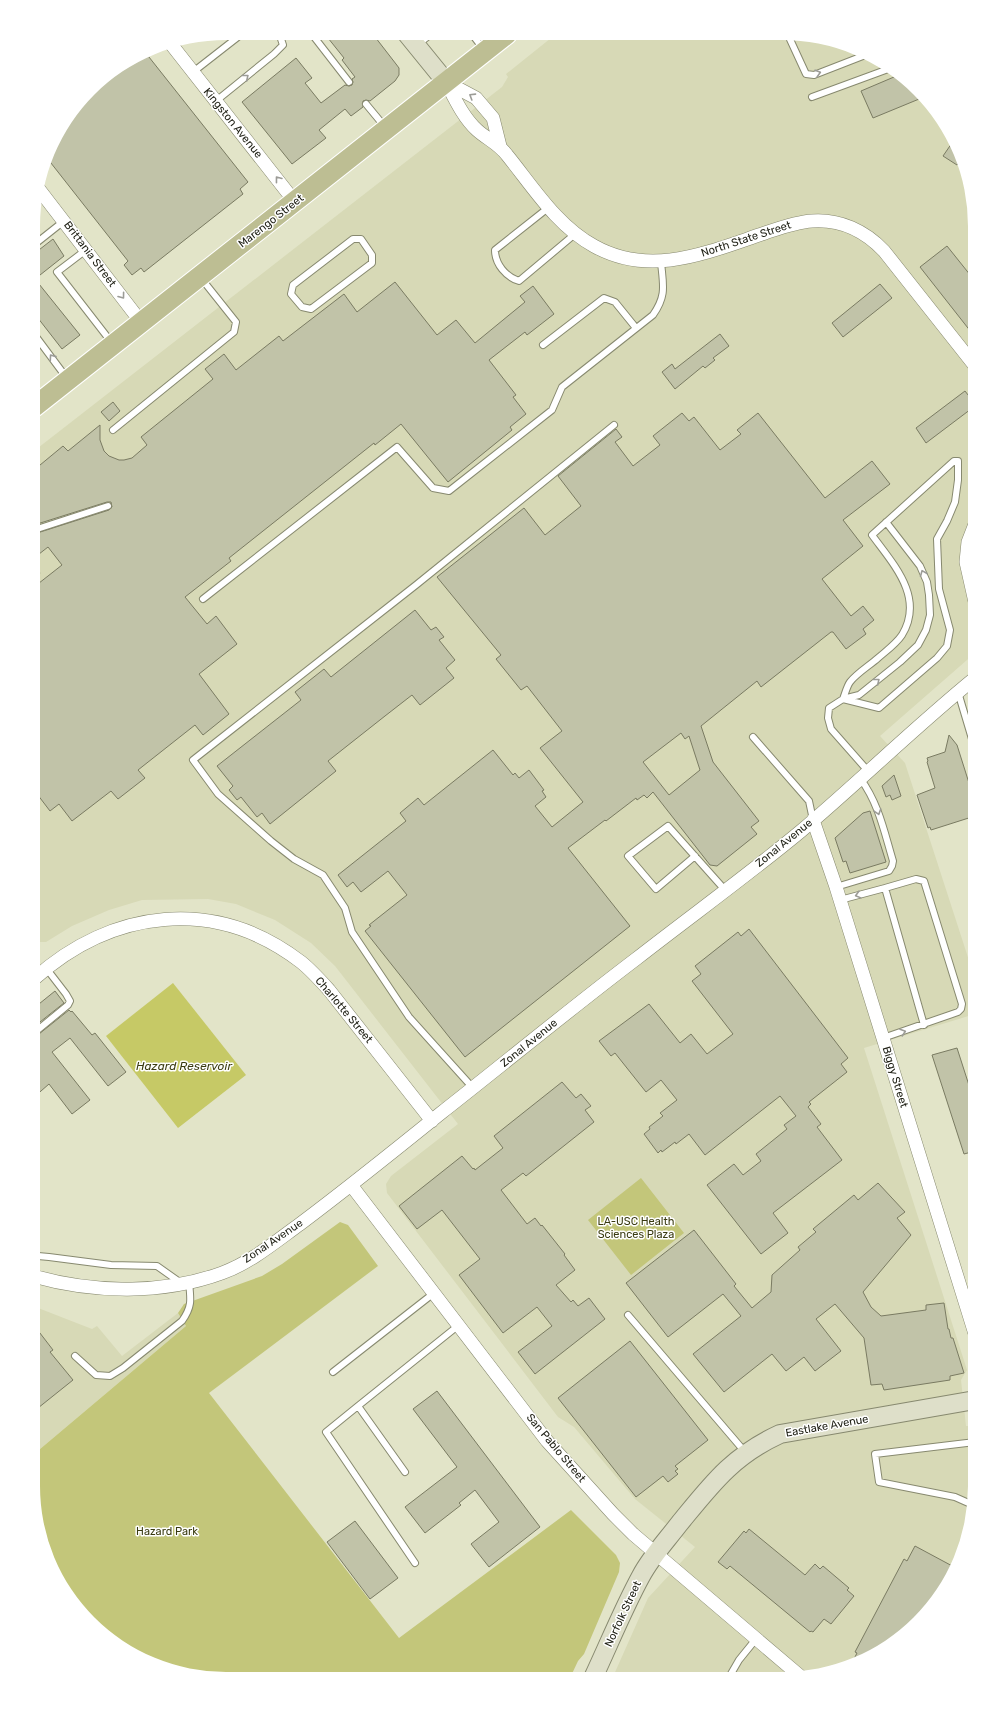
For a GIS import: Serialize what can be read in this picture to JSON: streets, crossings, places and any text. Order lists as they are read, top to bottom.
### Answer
{
  "streets": {
    "main road": ["Marengo Street"],
    "street": [
      "Kingston Avenue",
      "North State Street",
      "Brittania Street",
      "Zonal Avenue",
      "Charlotte Street",
      "Biggy Street",
      "Eastlake Avenue",
      "San Pablo Street",
      "Norfolk Street"
    ]
  },
  "crossings": [
    ["Kingston Avenue", "Marengo Street"],
    ["Marengo Street", "North State Street"],
    ["Marengo Street", "Brittania Street"],
    ["Zonal Avenue", "Charlotte Street"],
    ["Zonal Avenue", "Biggy Street"],
    ["Zonal Avenue", "San Pablo Street"],
    ["Eastlake Avenue", "San Pablo Street"],
    ["Eastlake Avenue", "Norfolk Street"],
    ["San Pablo Street", "Norfolk Street"]
  ],
  "one_way": ["Kingston Avenue", "Brittania Street"],
  "water": ["Hazard Reservoir"],
  "parks": ["LA-USC Health Sciences Plaza", "Hazard Park"]
}
